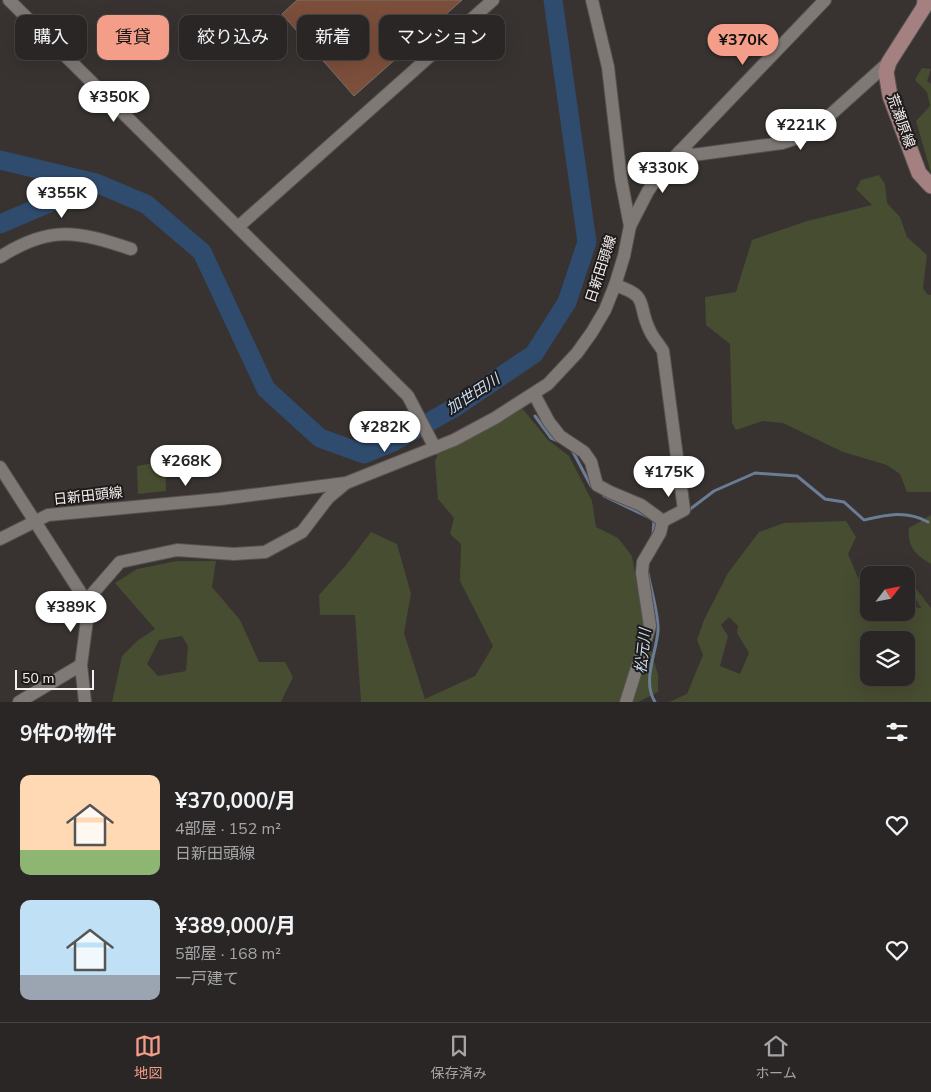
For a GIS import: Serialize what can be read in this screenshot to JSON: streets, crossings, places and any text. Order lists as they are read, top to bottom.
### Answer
{
  "streets": {
    "street": ["荒瀬原線", "日新田頭線"]
  },
  "water": ["加世田川", "松元川"],
  "scale_bar": "50 m",
  "north": "top right",
  "page": {
    "chip": [
      "購入",
      "賃貸",
      "絞り込み",
      "新着",
      "マンション"
    ],
    "price": [
      "¥370K",
      "¥350K",
      "¥221K",
      "¥330K",
      "¥355K",
      "¥282K",
      "¥268K",
      "¥175K",
      "¥389K"
    ],
    "scale": "50 m",
    "heading": "9件の物件",
    "list": [
      {
        "name": "¥370,000/月",
        "note": "4部屋 · 152 m² · 日新田頭線"
      },
      {
        "name": "¥389,000/月",
        "note": "5部屋 · 168 m² · 一戸建て"
      }
    ],
    "tabs": ["地図", "保存済み", "ホーム"]
  }
}
